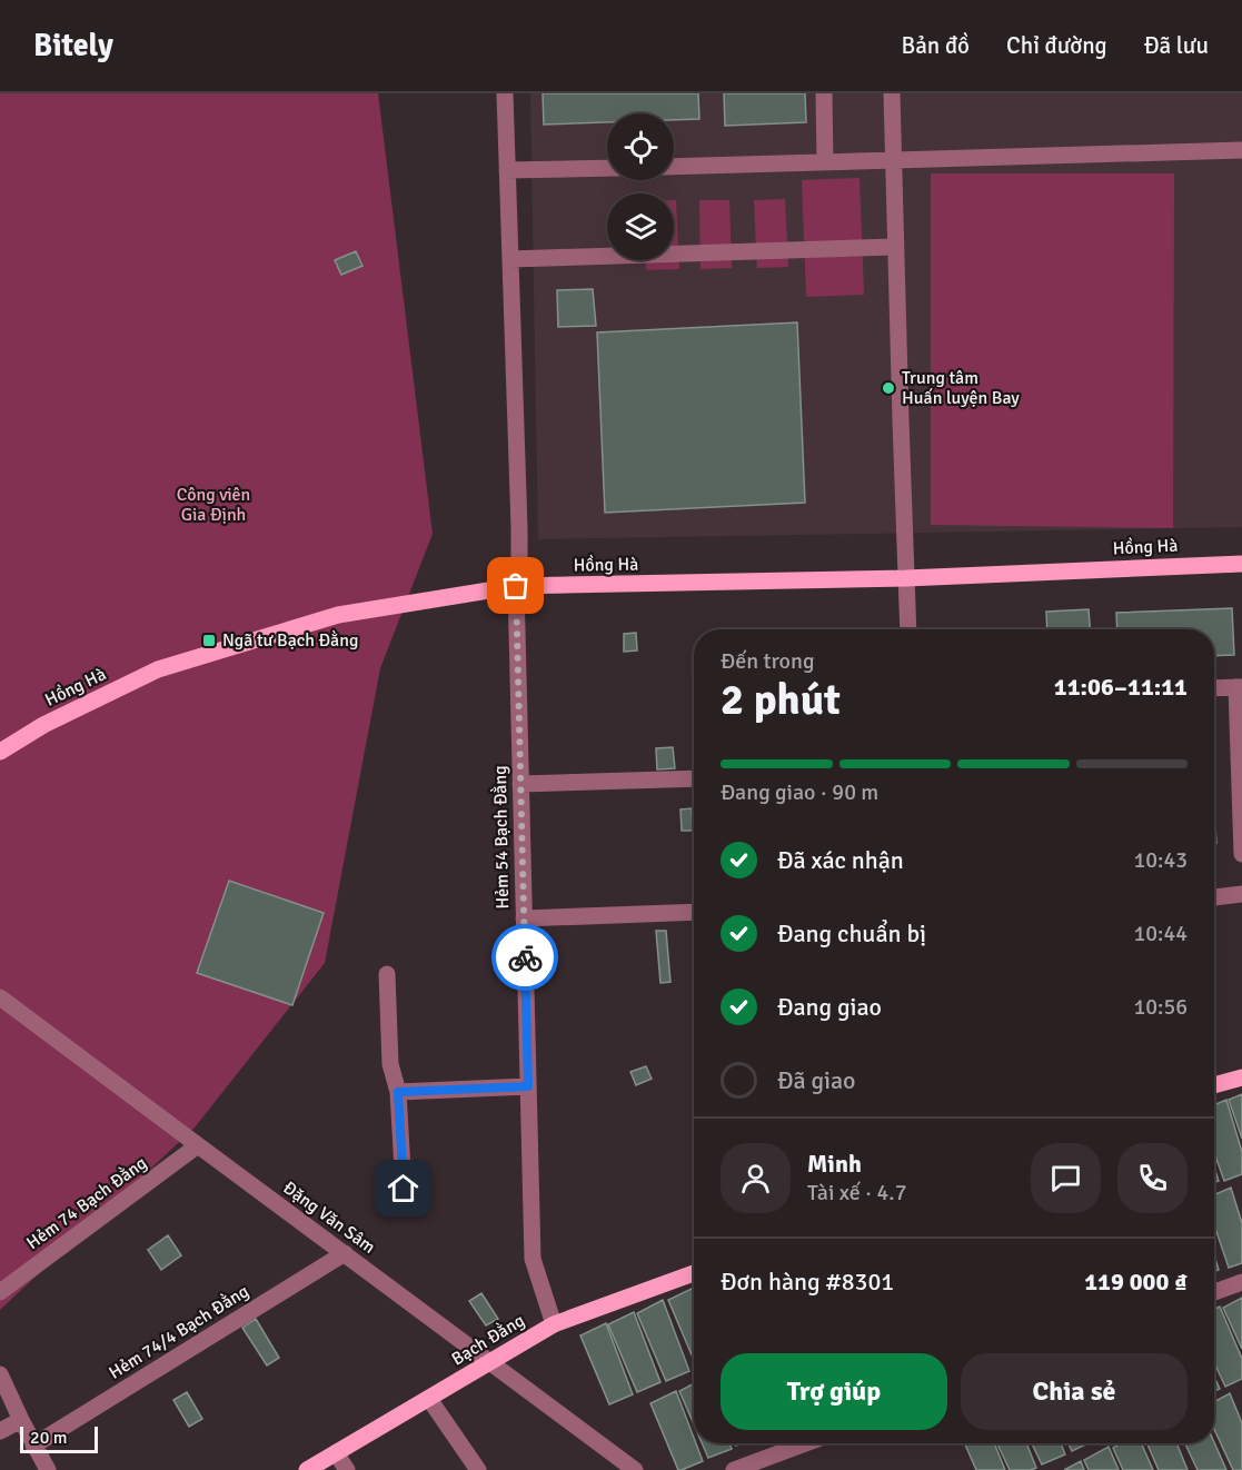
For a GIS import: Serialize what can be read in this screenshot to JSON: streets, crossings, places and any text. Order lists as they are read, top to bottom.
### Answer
{
  "streets": {
    "main road": ["Hồng Hà", "Bạch Đằng"],
    "street": [
      "Hẻm 54 Bạch Đằng",
      "Hẻm 74 Bạch Đằng",
      "Đặng Văn Sâm",
      "Hẻm 74/4 Bạch Đằng"
    ]
  },
  "crossings": [
    ["Hồng Hà", "Hẻm 54 Bạch Đằng"],
    ["Hẻm 54 Bạch Đằng", "Bạch Đằng"],
    ["Hẻm 74 Bạch Đằng", "Đặng Văn Sâm"],
    ["Đặng Văn Sâm", "Hẻm 74/4 Bạch Đằng"],
    ["Đặng Văn Sâm", "Bạch Đằng"]
  ],
  "parks": ["Công viên Gia Định"],
  "places": {
    "other": ["Trung tâm Huấn luyện Bay"],
    "transit": ["Ngã tư Bạch Đằng"]
  },
  "scale_bar": "20 m",
  "page": {
    "header": "Bitely",
    "nav": ["Bản đồ", "Chỉ đường", "Đã lưu"],
    "heading": ["2 phút", "Đến trong", "11:06–11:11"],
    "panel": [
      "Minh",
      "Tài xế · 4.7",
      "Đơn hàng #8301",
      "119 000 ₫"
    ],
    "bar": "Đang giao · 90 m",
    "list": [
      ["Đã xác nhận", "10:43"],
      ["Đang chuẩn bị", "10:44"],
      ["Đang giao", "10:56"],
      "Đã giao"
    ],
    "buttons": ["Trợ giúp", "Chia sẻ"],
    "scale": "20 m"
  }
}
